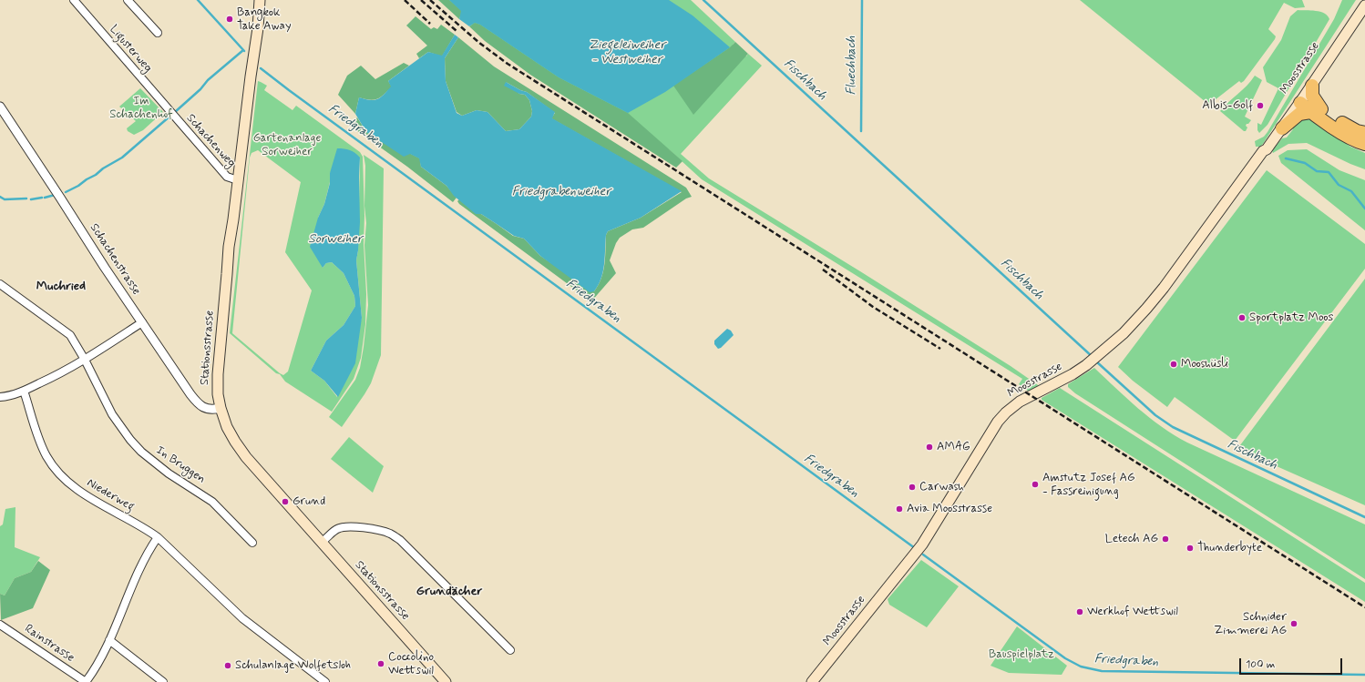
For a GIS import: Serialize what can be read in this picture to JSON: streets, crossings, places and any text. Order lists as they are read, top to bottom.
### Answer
{
  "streets": {
    "main road": ["Moosstrasse", "Stationsstrasse"],
    "street": [
      "Ligusterweg",
      "Schachenweg",
      "Schachenstrasse",
      "In Bruggen",
      "Niederweg",
      "Rainstrasse"
    ]
  },
  "crossings": [
    ["Ligusterweg", "Schachenweg"],
    ["Schachenweg", "Stationsstrasse"],
    ["Schachenstrasse", "Stationsstrasse"]
  ],
  "districts": ["Muchried", "Grundächer"],
  "water": [
    "Ziegeleiweiher - Westweiher",
    "Fluechbach",
    "Fischbach",
    "Friedgraben",
    "Friedgrabenweiher",
    "Sorweiher"
  ],
  "parks": ["Im Schachenhof", "Gartenanlage Sorweiher", "Bauspielplatz"],
  "places": [
    "Bangkok Take Away",
    "Albis-Golf",
    "Sportplatz Moos",
    "Mooshüsli",
    "AMAG",
    "Amstutz Josef AG - Fassreinigung",
    "Carwash",
    "Grund",
    "Avia Moosstrasse",
    "Letech AG",
    "Thunderbyte",
    "Werkhof Wettswil",
    "Schnider Zimmerei AG",
    "Coccolino Wettswil",
    "Schulanlage Wolfetsloh"
  ],
  "scale_bar": "100 m"
}
